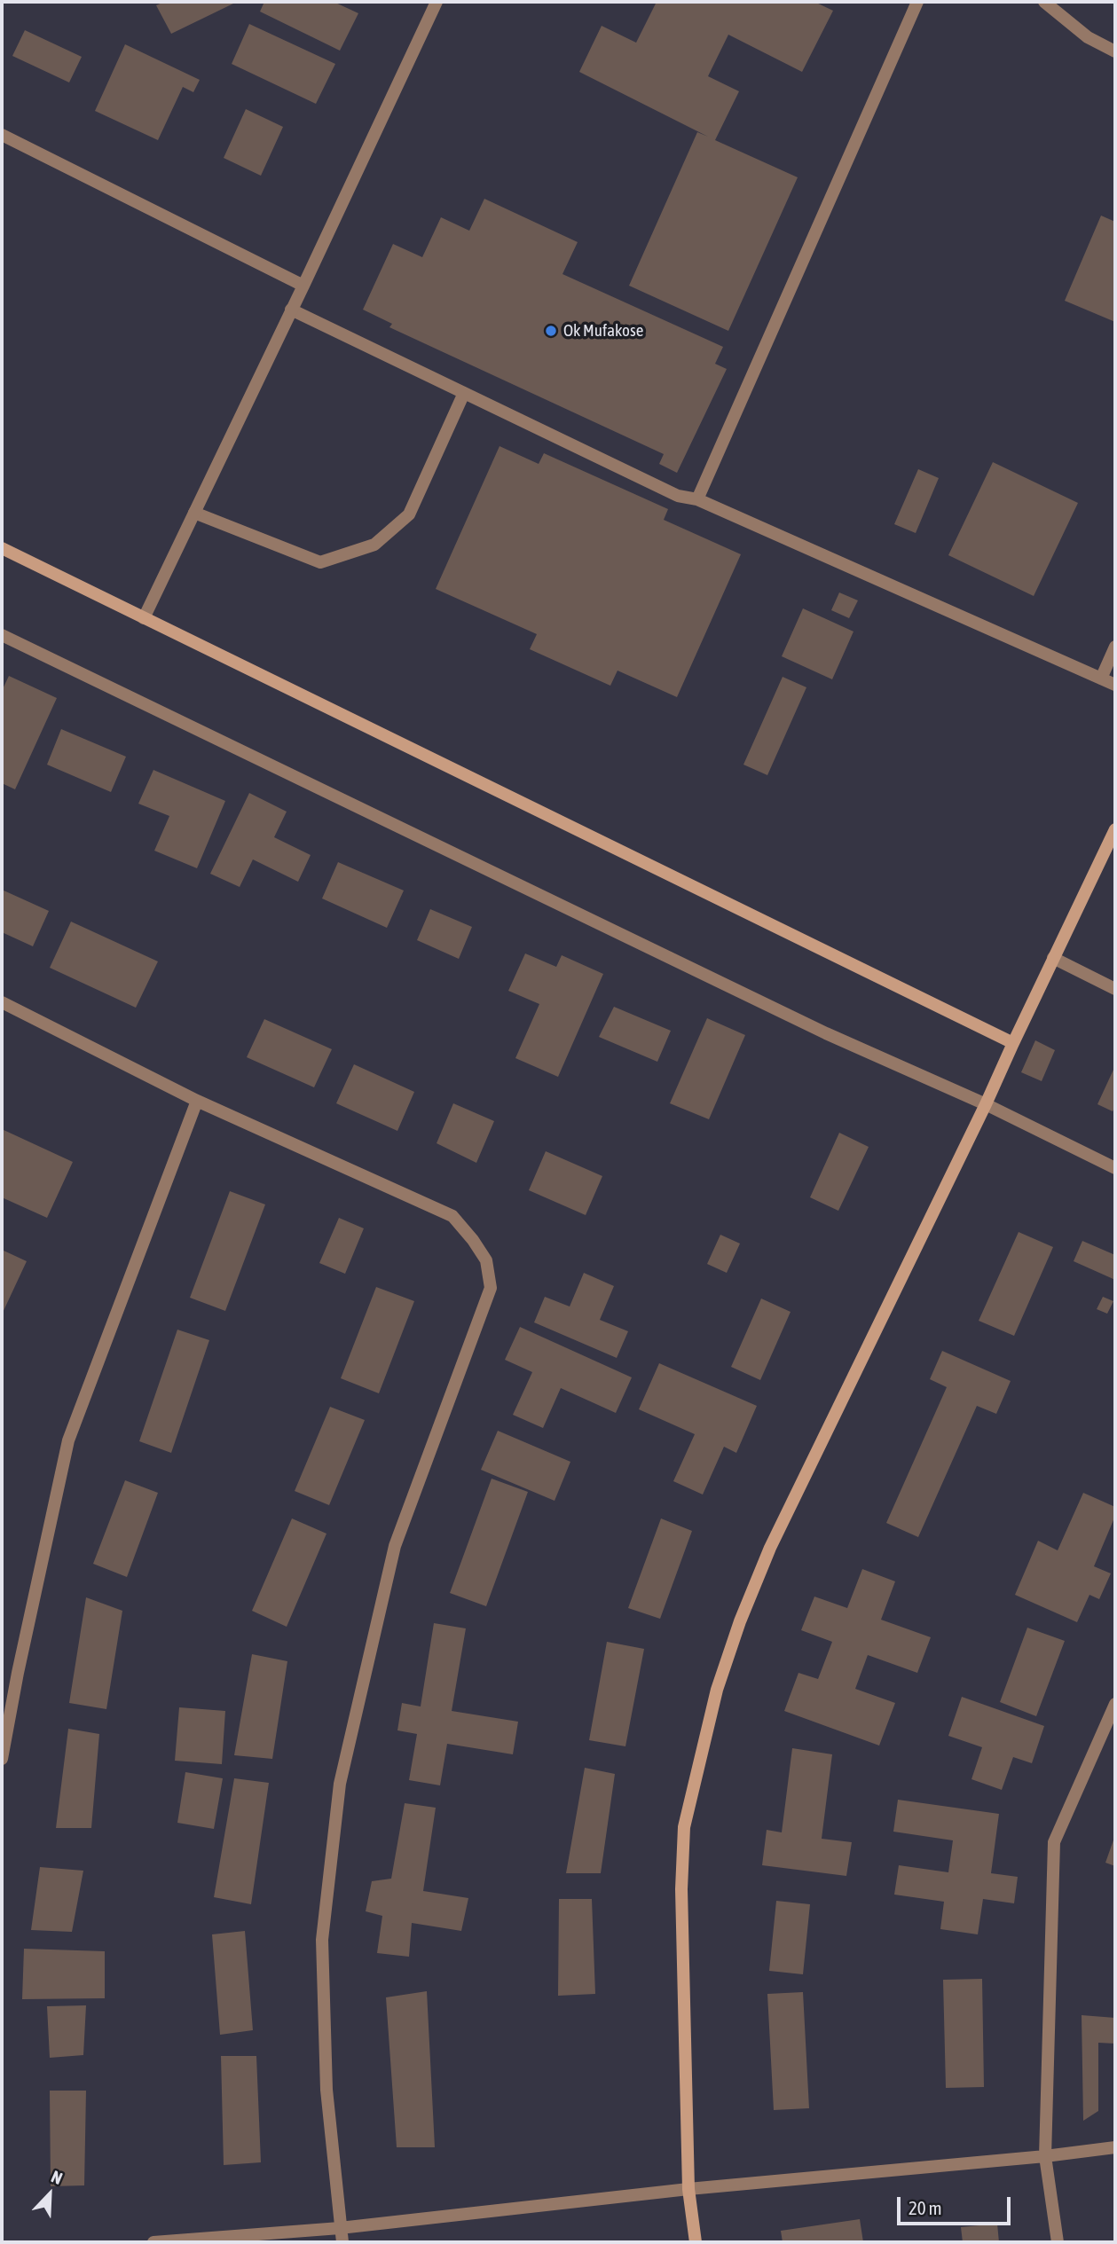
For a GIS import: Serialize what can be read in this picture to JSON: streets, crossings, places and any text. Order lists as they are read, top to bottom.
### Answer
{
  "places": ["Ok Mufakose"],
  "scale_bar": "20 m",
  "north": "top right"
}
